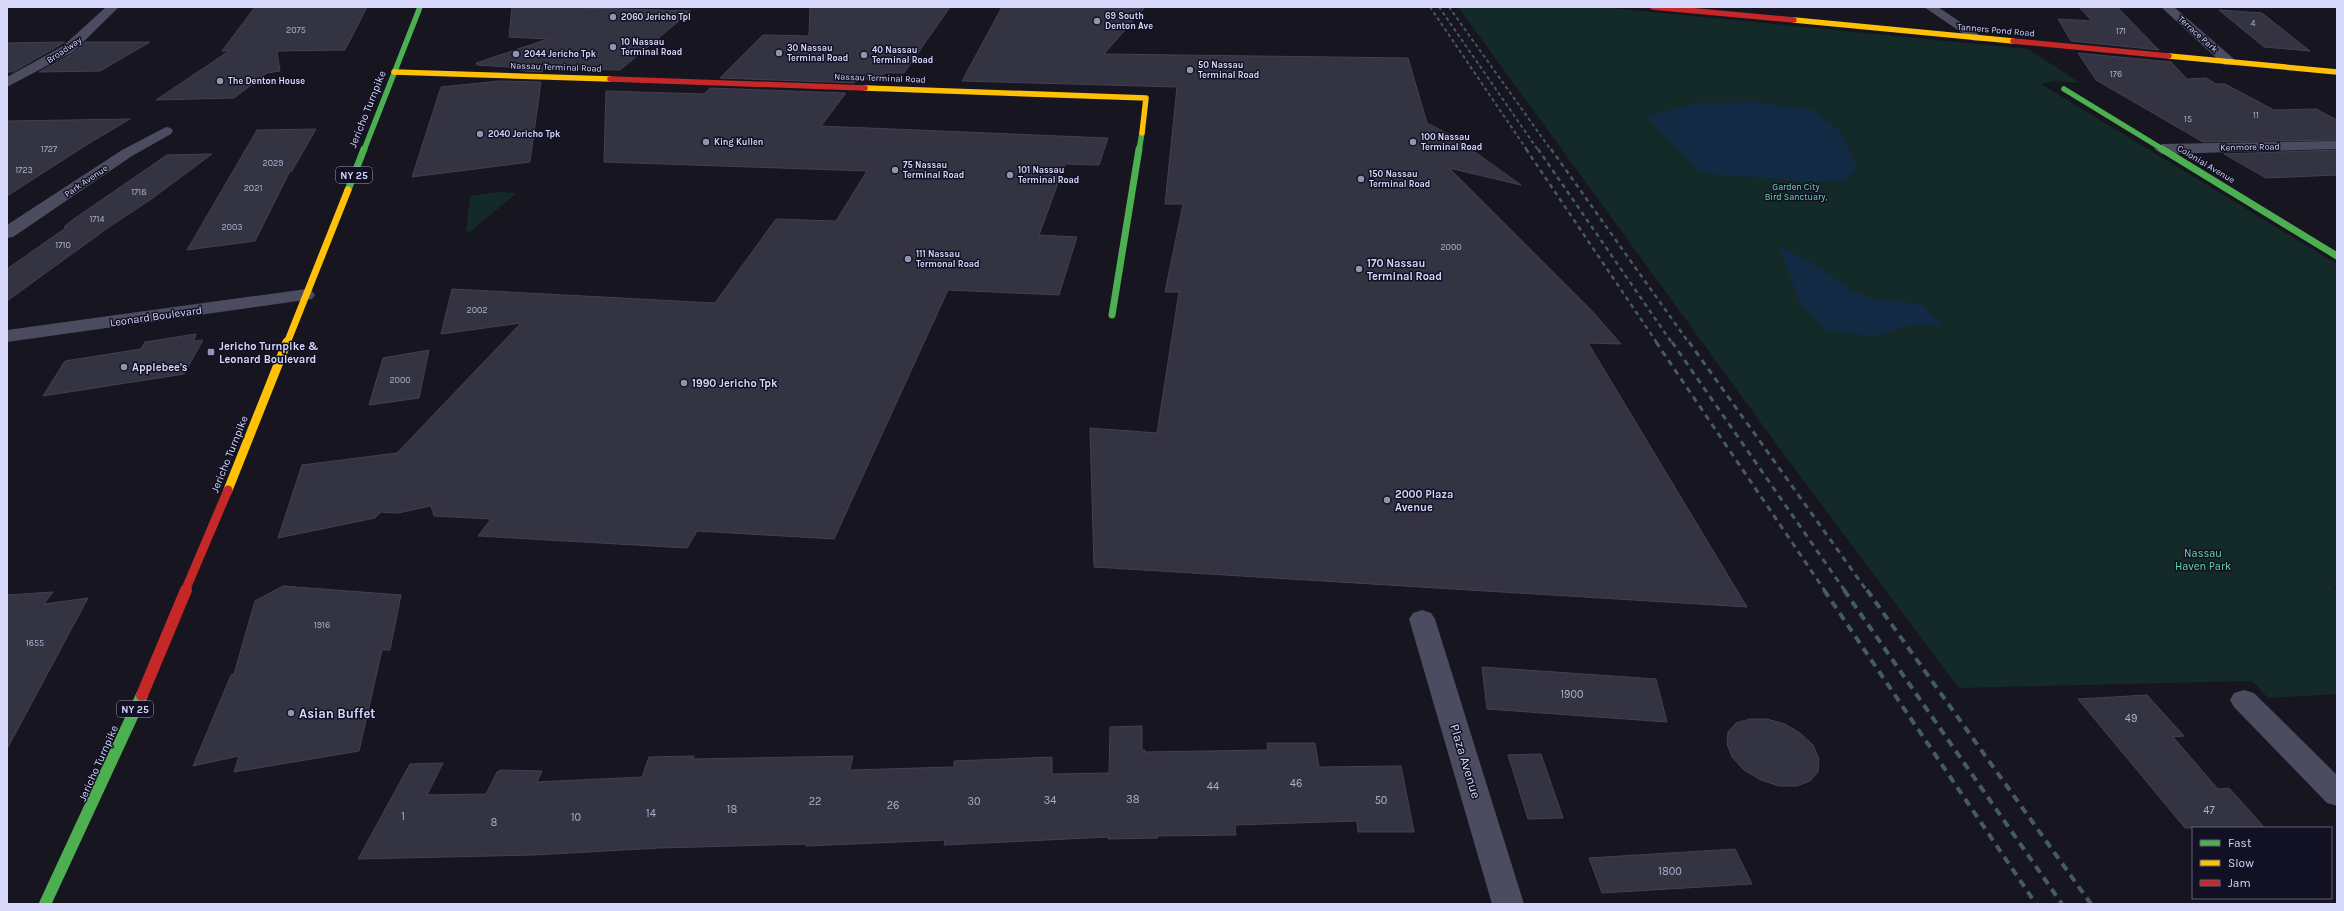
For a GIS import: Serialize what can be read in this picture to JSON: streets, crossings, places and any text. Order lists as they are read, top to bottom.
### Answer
{
  "streets": {
    "street": [
      "Tanners Pond Road",
      "Terrace Park",
      "Broadway",
      "Nassau Terminal Road",
      "Jericho Turnpike",
      "Kenmore Road",
      "Colonial Avenue",
      "NY 25",
      "Park Avenue",
      "Leonard Boulevard",
      "Plaza Avenue"
    ]
  },
  "crossings": [
    ["Tanners Pond Road", "Terrace Park"],
    ["Nassau Terminal Road", "Jericho Turnpike"],
    ["Jericho Turnpike", "Leonard Boulevard"],
    ["Kenmore Road", "Colonial Avenue"]
  ],
  "parks": ["Garden City Bird Sanctuary,", "Nassau Haven Park"],
  "places": {
    "other": [
      "2060 Jericho Tpl",
      "69 South Denton Ave",
      "10 Nassau Terminal Road",
      "30 Nassau Terminal Road",
      "2044 Jericho Tpk",
      "40 Nassau Terminal Road",
      "50 Nassau Terminal Road",
      "The Denton House",
      "2040 Jericho Tpk",
      "King Kullen",
      "100 Nassau Terminal Road",
      "75 Nassau Terminal Road",
      "101 Nassau Terminal Road",
      "150 Nassau Terminal Road",
      "111 Nassau Termonal Road",
      "170 Nassau Terminal Road",
      "Applebee's",
      "1990 Jericho Tpk",
      "2000 Plaza Avenue",
      "Asian Buffet"
    ],
    "transit": ["Jericho Turnpike & Leonard Boulevard"]
  },
  "house_numbers": [
    "4",
    "2075",
    "171",
    "176",
    "11",
    "15",
    "1727",
    "2029",
    "1723",
    "2021",
    "1718",
    "1714",
    "2003",
    "1710",
    "2000",
    "2002",
    "2000",
    "1916",
    "1655",
    "1900",
    "49",
    "46",
    "44",
    "38",
    "34",
    "50",
    "22",
    "30",
    "26",
    "18",
    "47",
    "14",
    "1",
    "10",
    "8",
    "1800"
  ],
  "legend": ["Fast", "Slow", "Jam"]
}
